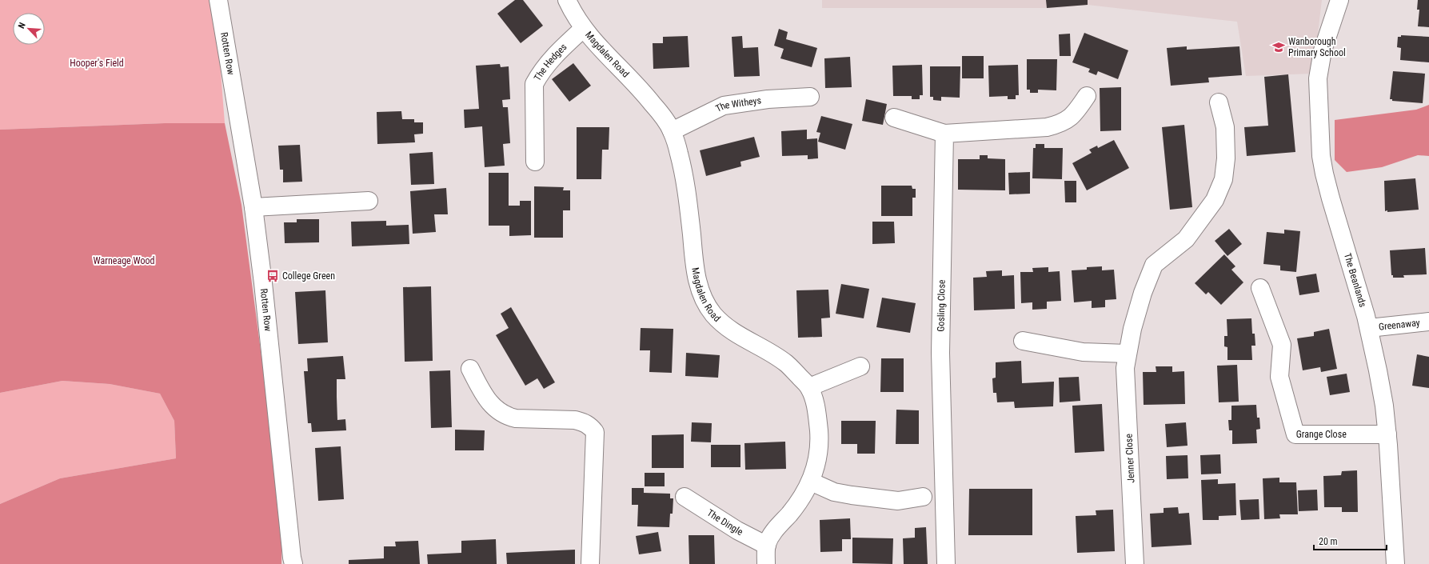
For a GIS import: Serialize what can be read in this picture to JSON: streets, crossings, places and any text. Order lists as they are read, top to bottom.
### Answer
{
  "streets": {
    "street": [
      "Rotten Row",
      "Magdalen Road",
      "The Hedges",
      "The Witheys",
      "The Beanlands",
      "Gosling Close",
      "Greenaway",
      "Grange Close",
      "Jenner Close",
      "The Dingle"
    ]
  },
  "crossings": [
    ["Magdalen Road", "The Hedges"],
    ["Magdalen Road", "The Witheys"],
    ["Magdalen Road", "The Dingle"],
    ["The Beanlands", "Greenaway"],
    ["The Beanlands", "Grange Close"]
  ],
  "parks": ["Hooper's Field", "Warneage Wood"],
  "places": {
    "school or university": ["Wanborough Primary School"],
    "bus stop": ["College Green"]
  },
  "scale_bar": "20 m",
  "north": "top left"
}
